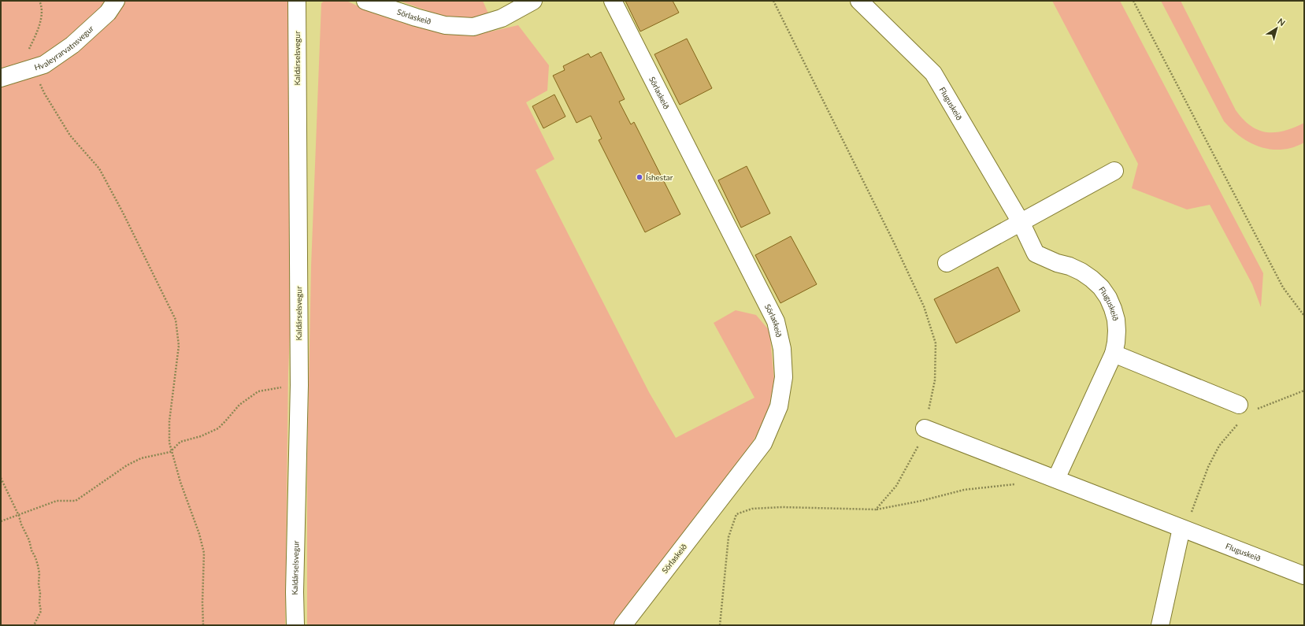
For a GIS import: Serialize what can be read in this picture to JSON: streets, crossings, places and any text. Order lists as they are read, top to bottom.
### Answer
{
  "streets": {
    "street": [
      "Sörlaskeið",
      "Hvaleyrarvatnsvegur",
      "Kaldárselsvegur",
      "Fluguskeið"
    ]
  },
  "places": ["Íshestar"],
  "north": "top right"
}
